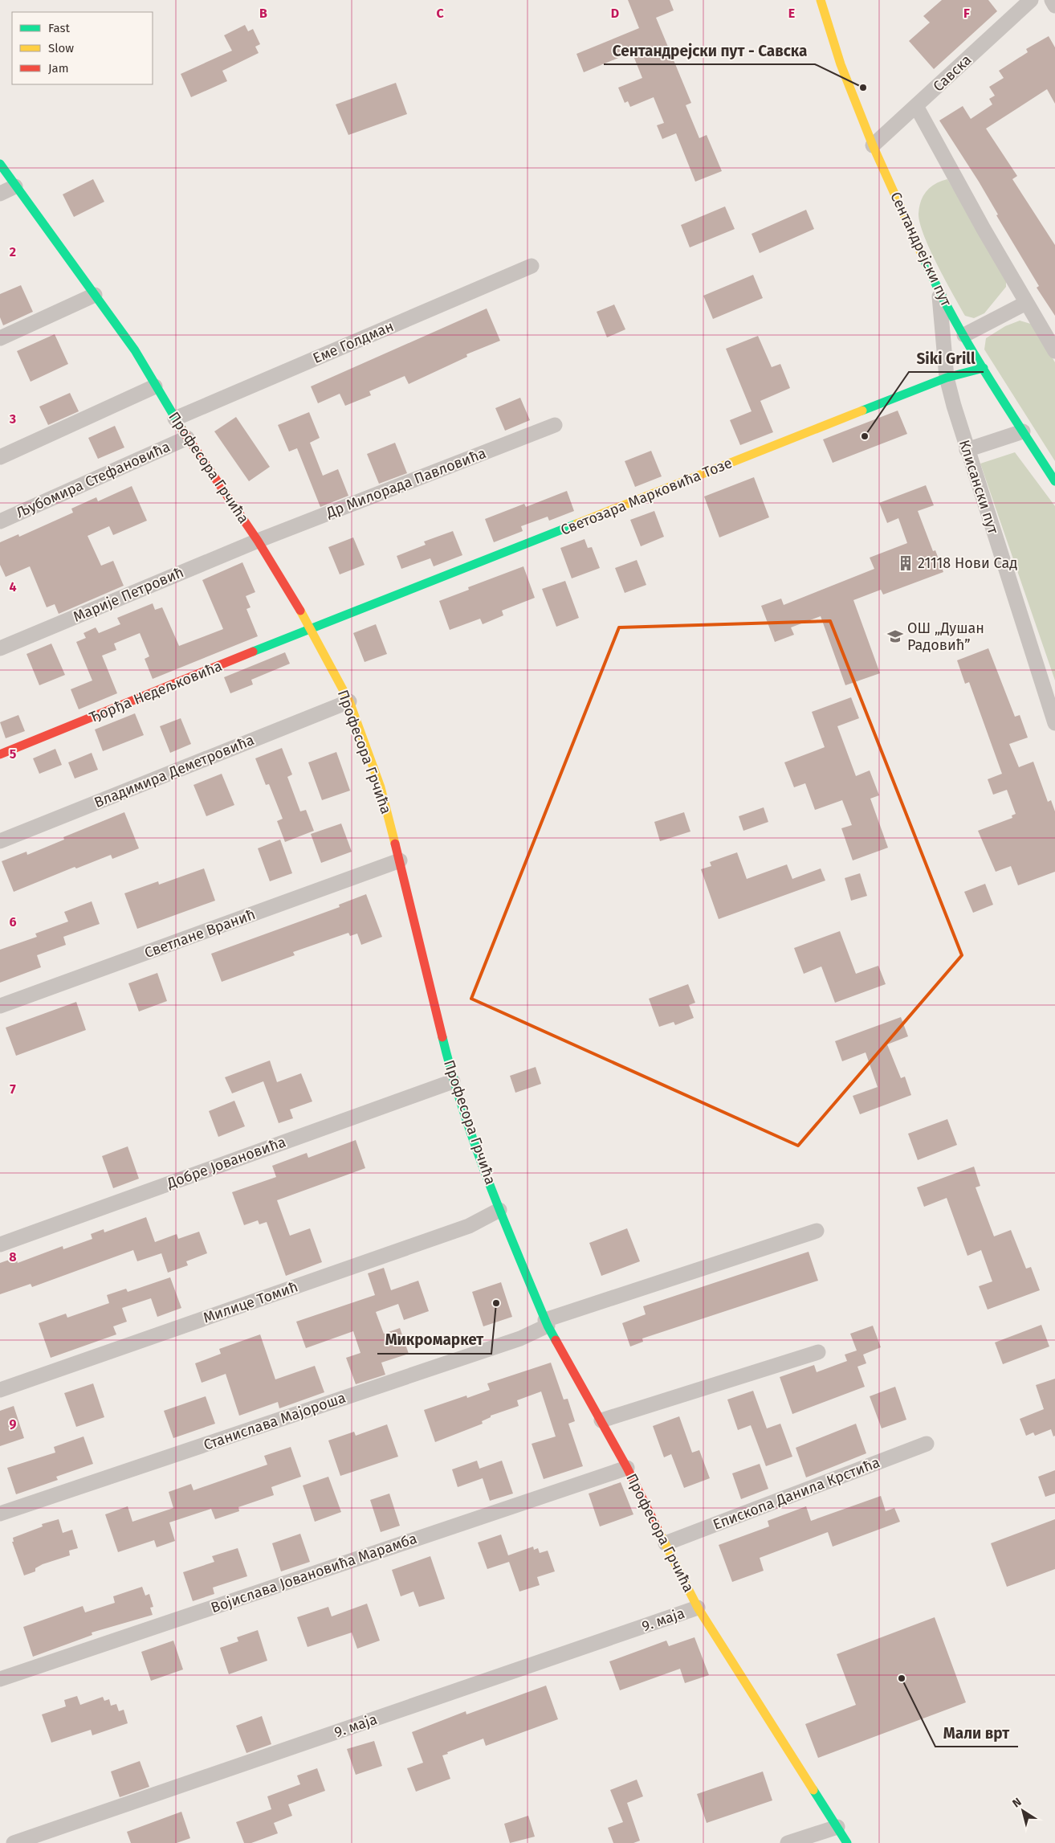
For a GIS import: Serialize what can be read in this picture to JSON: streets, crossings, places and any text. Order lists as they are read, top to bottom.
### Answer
{
  "streets": {
    "street": [
      "Савска",
      "Сентандрејски пут",
      "Еме Голдман",
      "Професора Грчића",
      "Љубомира Стефановића",
      "Др Милорада Павловића",
      "Клисански пут",
      "Светозара Марковића Тозе",
      "Марије Петровић",
      "Ђорђа Недељковића",
      "Владимира Деметровића",
      "Светлане Вранић",
      "Добре Јовановића",
      "Милице Томић",
      "Станислава Мајороша",
      "Епископа Данила Крстића",
      "Војислава Јовановића Марамба",
      "9. маја"
    ]
  },
  "crossings": [
    ["Савска", "Сентандрејски пут"],
    ["Сентандрејски пут", "Клисански пут"],
    ["Сентандрејски пут", "Светозара Марковића Тозе"],
    ["Еме Голдман", "Професора Грчића"],
    ["Професора Грчића", "Љубомира Стефановића"],
    ["Професора Грчића", "Др Милорада Павловића"],
    ["Професора Грчића", "Светозара Марковића Тозе"],
    ["Професора Грчића", "Марије Петровић"],
    ["Професора Грчића", "Ђорђа Недељковића"],
    ["Професора Грчића", "Владимира Деметровића"],
    ["Професора Грчића", "Светлане Вранић"],
    ["Професора Грчића", "Добре Јовановића"],
    ["Професора Грчића", "Милице Томић"],
    ["Професора Грчића", "Станислава Мајороша"],
    ["Професора Грчића", "Епископа Данила Крстића"],
    ["Професора Грчића", "Војислава Јовановића Марамба"],
    ["Професора Грчића", "9. маја"],
    ["Др Милорада Павловића", "Марије Петровић"],
    ["Клисански пут", "Светозара Марковића Тозе"],
    ["Светозара Марковића Тозе", "Ђорђа Недељковића"]
  ],
  "places": {
    "other": [
      "Сентандрејски пут - Савска",
      "Siki Grill",
      "Микромаркет",
      "Мали врт"
    ],
    "building": ["21118 Нови Сад"],
    "school or university": ["ОШ „Душан Радовић”"]
  },
  "legend": ["Fast", "Slow", "Jam"],
  "north": "top left",
  "grid": {
    "columns": [
      "B",
      "C",
      "D",
      "E",
      "F"
    ],
    "rows": [
      "2",
      "3",
      "4",
      "5",
      "6",
      "7",
      "8",
      "9"
    ]
  }
}
